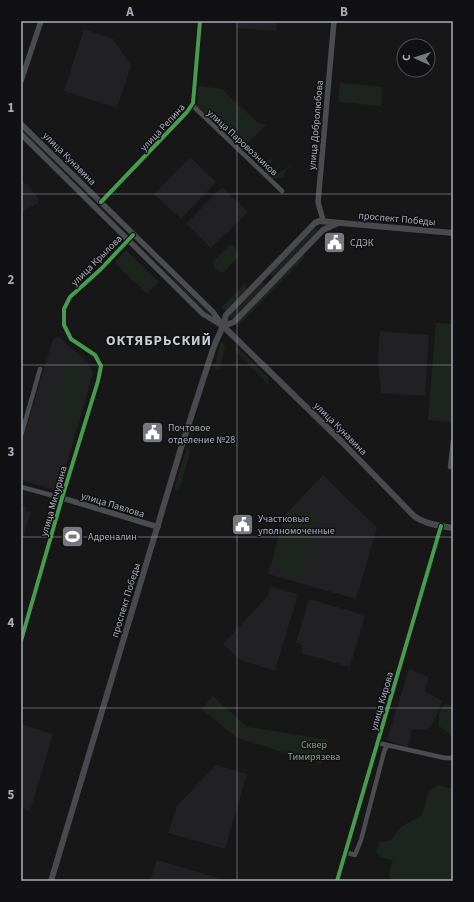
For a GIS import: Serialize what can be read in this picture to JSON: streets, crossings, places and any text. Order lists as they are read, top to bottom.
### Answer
{
  "streets": {
    "main road": ["улица Добролюбова", "улица Кунавина", "проспект Победы"],
    "street": [
      "улица Репина",
      "улица Паровозников",
      "улица Крылова",
      "улица Мичурина",
      "улица Павлова",
      "улица Кирова"
    ]
  },
  "crossings": [
    ["улица Добролюбова", "проспект Победы"],
    ["улица Репина", "улица Паровозников"],
    ["улица Репина", "улица Кунавина"],
    ["улица Кунавина", "проспект Победы"],
    ["улица Кунавина", "улица Крылова"],
    ["улица Кунавина", "улица Кирова"],
    ["проспект Победы", "улица Павлова"],
    ["улица Крылова", "улица Мичурина"],
    ["улица Мичурина", "улица Павлова"]
  ],
  "districts": ["ОКТЯБРЬСКИЙ"],
  "parks": ["Сквер Тимирязева"],
  "places": {
    "public building": ["СДЭК", "Почтовое отделение №28", "Участковые уполномоченные"],
    "sports": ["Адреналин"]
  },
  "north": "left",
  "grid": {
    "columns": ["A", "B"],
    "rows": [
      "1",
      "2",
      "3",
      "4",
      "5"
    ]
  }
}
